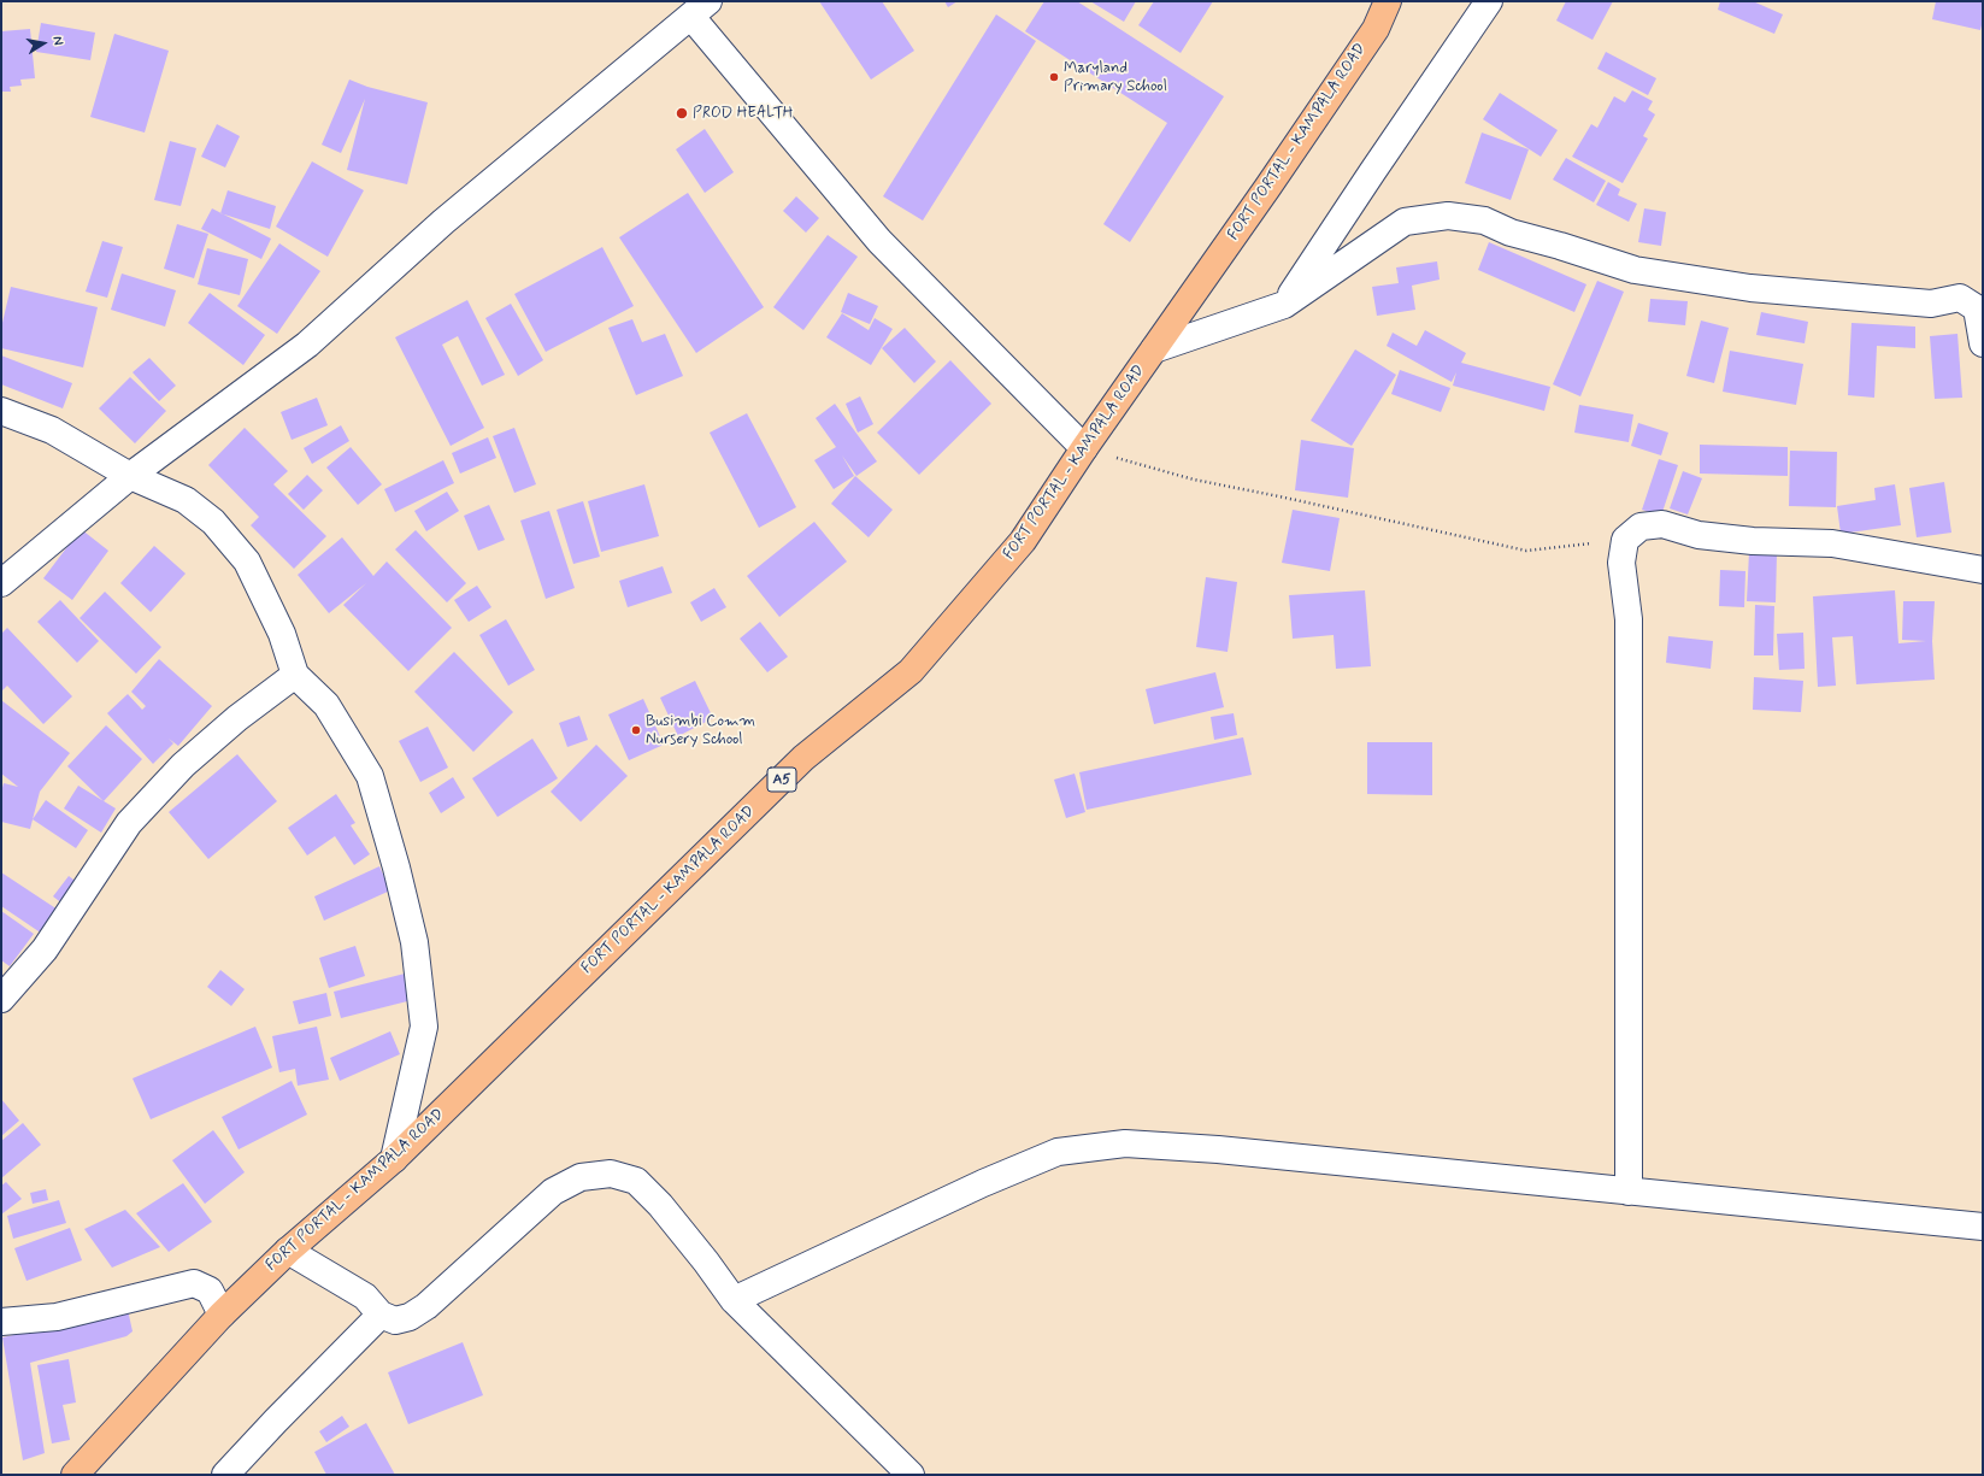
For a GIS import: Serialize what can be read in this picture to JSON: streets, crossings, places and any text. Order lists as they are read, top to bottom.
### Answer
{
  "streets": {
    "main road": ["FORT PORTAL - KAMPALA ROAD", "A5"]
  },
  "places": ["Maryland Primary School", "PROD HEALTH", "Busimbi Comm Nursery School"],
  "north": "right"
}
